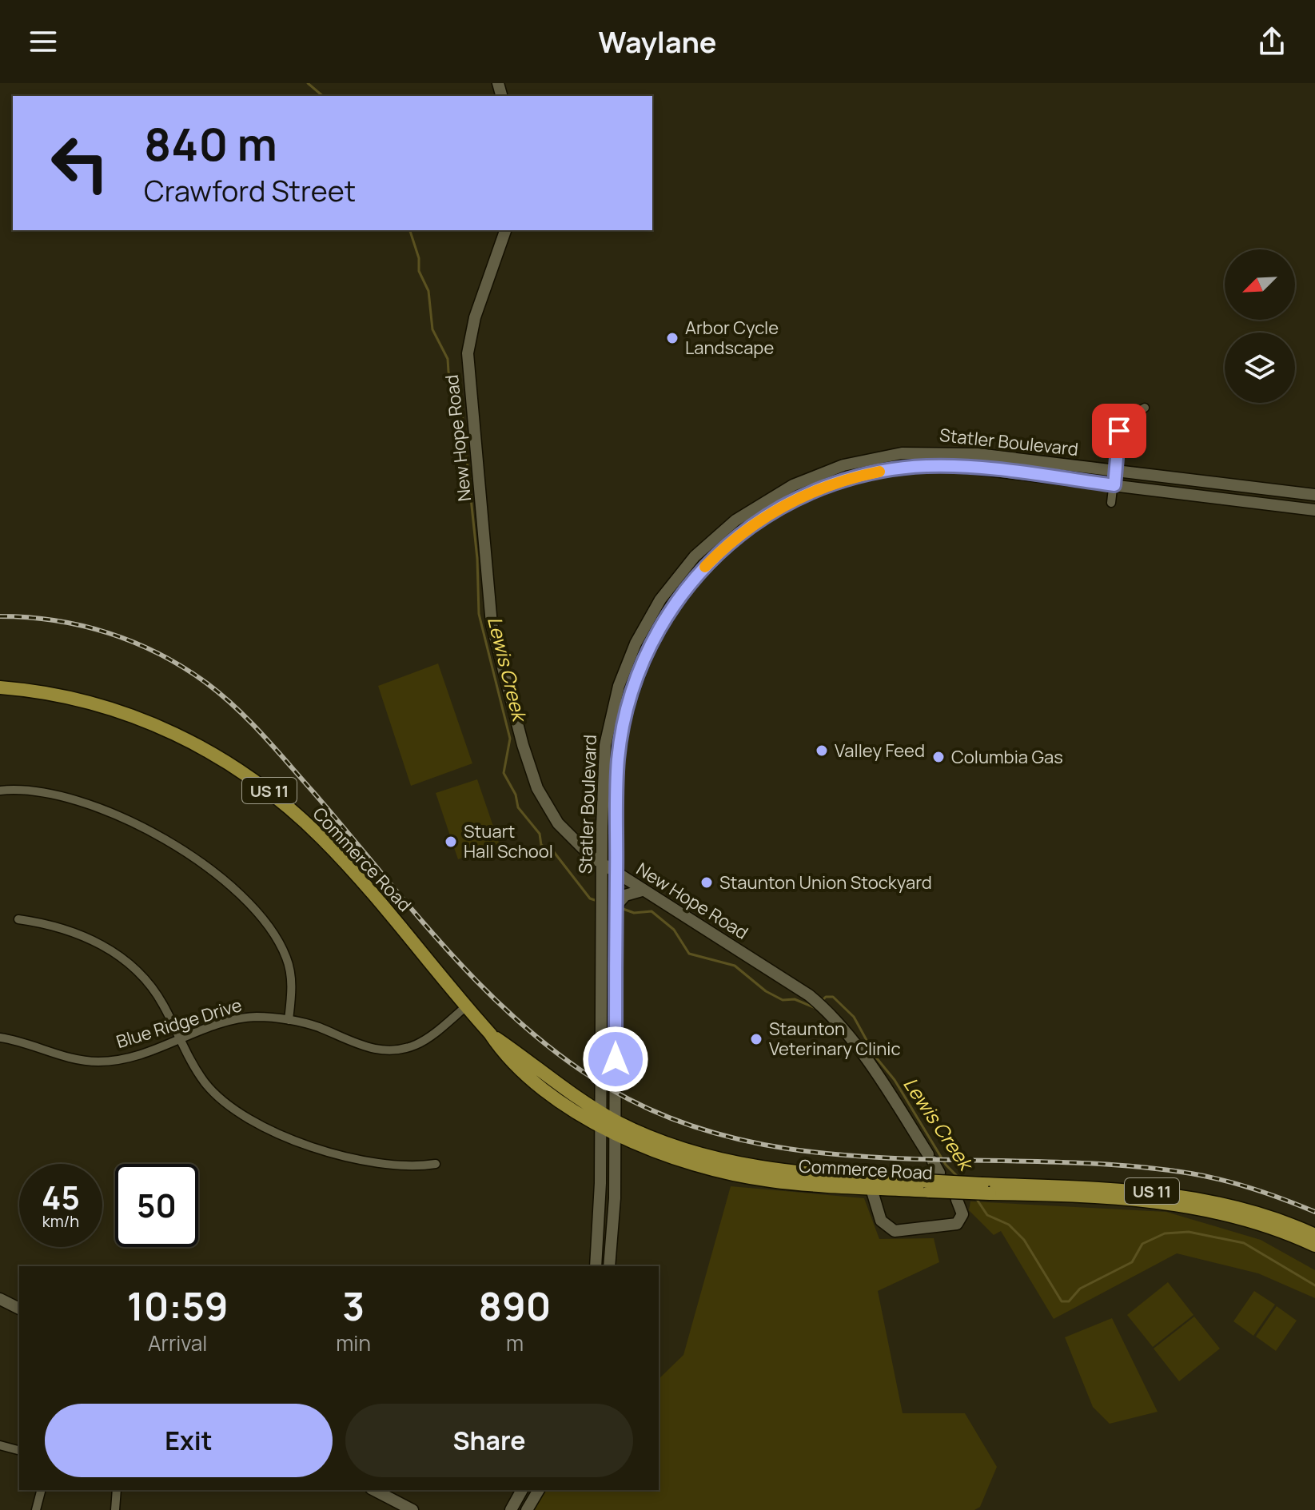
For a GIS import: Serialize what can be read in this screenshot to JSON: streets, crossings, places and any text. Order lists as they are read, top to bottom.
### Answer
{
  "streets": {
    "main road": [
      "New Hope Road",
      "Statler Boulevard",
      "US 11",
      "Commerce Road"
    ],
    "street": ["Blue Ridge Drive"]
  },
  "crossings": [
    ["New Hope Road", "Statler Boulevard"],
    ["Statler Boulevard", "Commerce Road"],
    ["Commerce Road", "Blue Ridge Drive"]
  ],
  "water": ["Lewis Creek"],
  "places": [
    "Arbor Cycle Landscape",
    "Valley Feed",
    "Columbia Gas",
    "Stuart Hall School",
    "Staunton Union Stockyard",
    "Staunton Veterinary Clinic"
  ],
  "north": "bottom left",
  "page": {
    "header": "Waylane",
    "turn": ["840 m", "Crawford Street"],
    "speed": "45 km/h",
    "limit": "50",
    "eta": [
      "10:59",
      "Arrival",
      "3",
      "min",
      "890",
      "m"
    ],
    "buttons": ["Exit", "Share"]
  }
}
